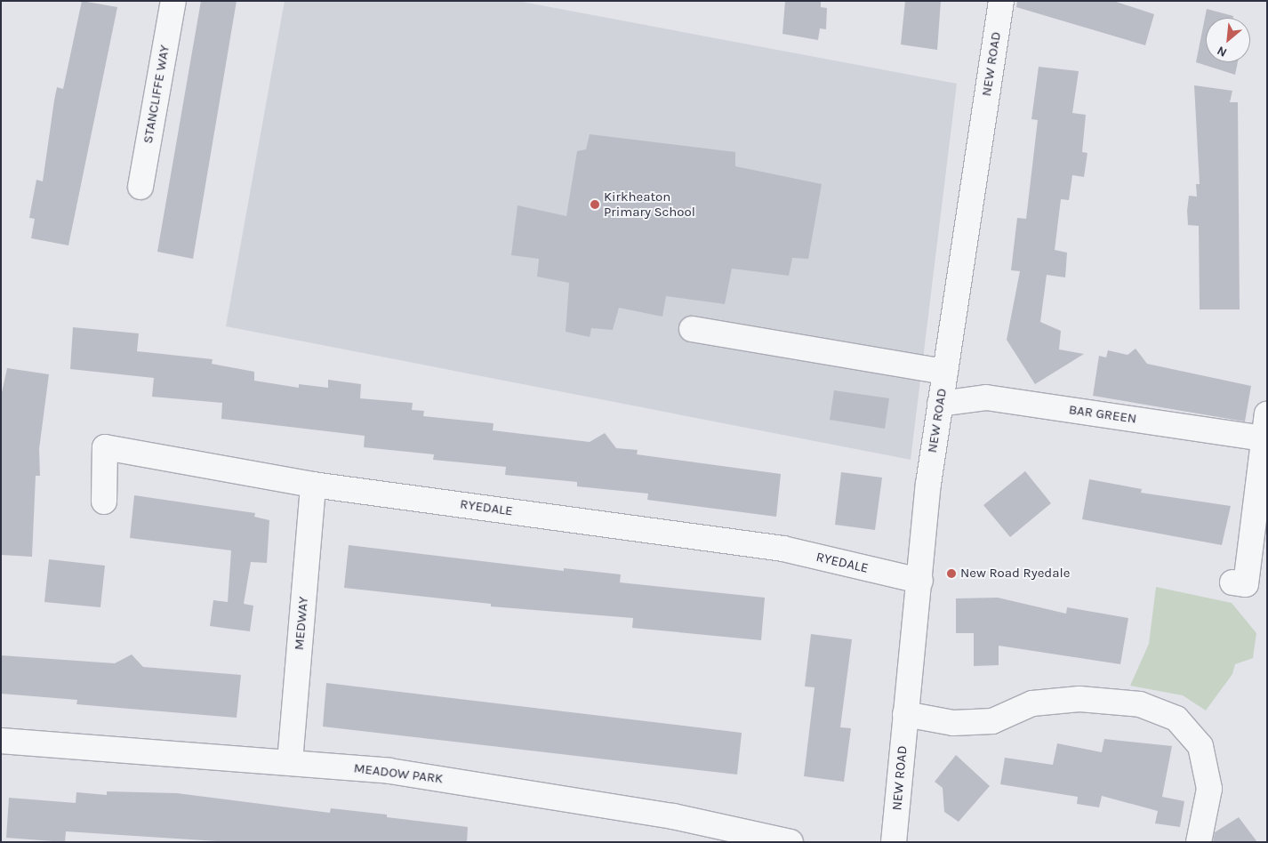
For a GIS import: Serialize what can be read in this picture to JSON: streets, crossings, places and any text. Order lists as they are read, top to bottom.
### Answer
{
  "streets": {
    "street": [
      "NEW ROAD",
      "STANCLIFFE WAY",
      "BAR GREEN",
      "RYEDALE",
      "MEDWAY",
      "MEADOW PARK"
    ]
  },
  "crossings": [
    ["NEW ROAD", "BAR GREEN"],
    ["NEW ROAD", "RYEDALE"],
    ["RYEDALE", "MEDWAY"],
    ["MEDWAY", "MEADOW PARK"]
  ],
  "places": ["Kirkheaton Primary School", "New Road Ryedale"],
  "north": "bottom left"
}
